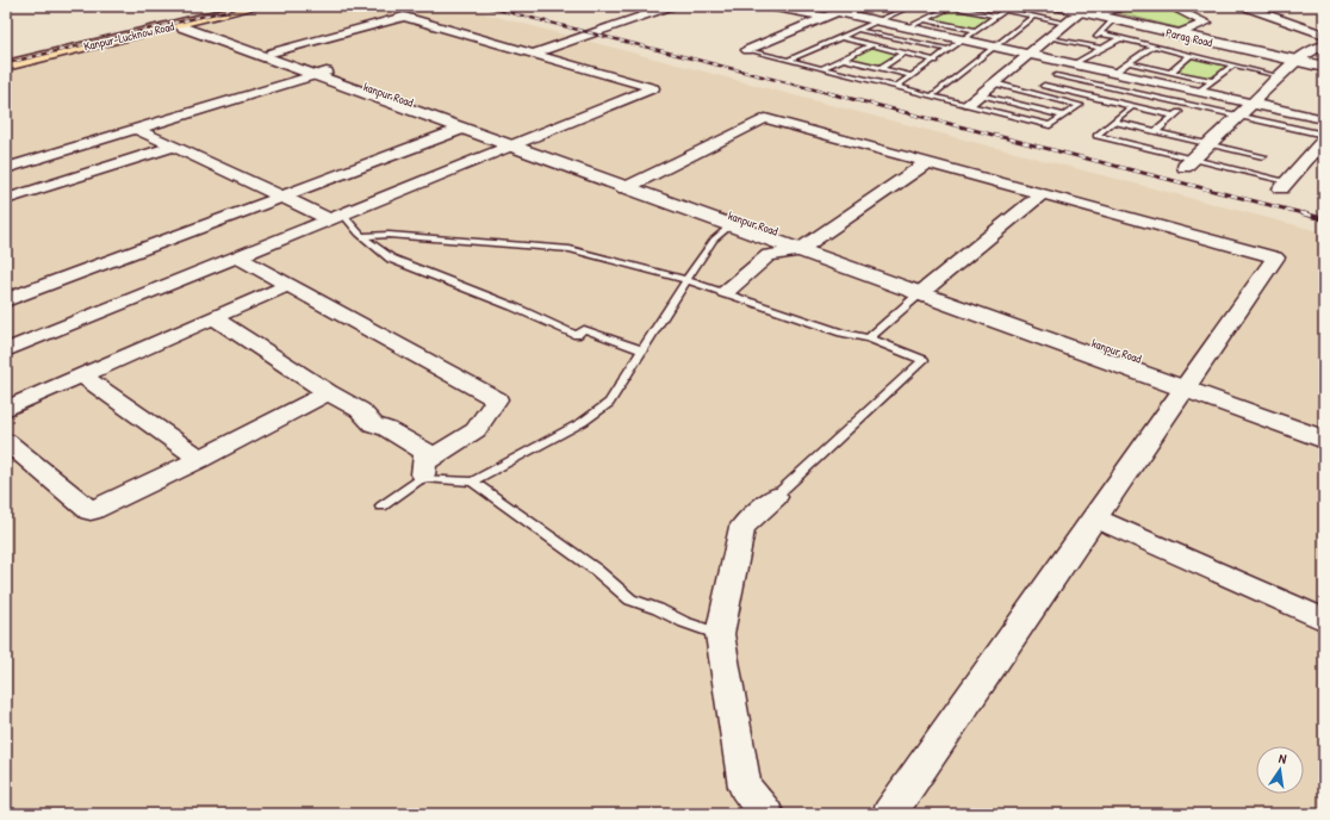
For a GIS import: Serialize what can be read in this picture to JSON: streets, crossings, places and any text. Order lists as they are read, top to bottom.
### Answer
{
  "streets": {
    "highway": ["Kanpur-Lucknow Road"],
    "street": ["Parag Road", "kanpur Road"]
  },
  "crossings": [
    ["Kanpur-Lucknow Road", "kanpur Road"]
  ],
  "north": "top"
}
